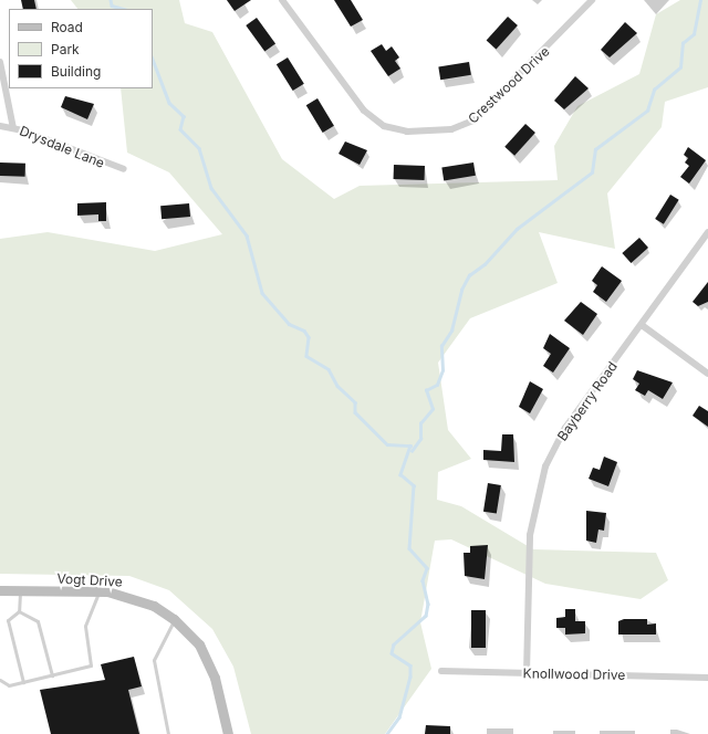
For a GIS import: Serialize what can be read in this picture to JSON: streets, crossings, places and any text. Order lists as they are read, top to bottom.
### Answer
{
  "streets": {
    "street": [
      "Crestwood Drive",
      "Drysdale Lane",
      "Bayberry Road",
      "Vogt Drive",
      "Knollwood Drive"
    ]
  },
  "crossings": [
    ["Bayberry Road", "Knollwood Drive"]
  ],
  "legend": ["Road", "Park", "Building"]
}
